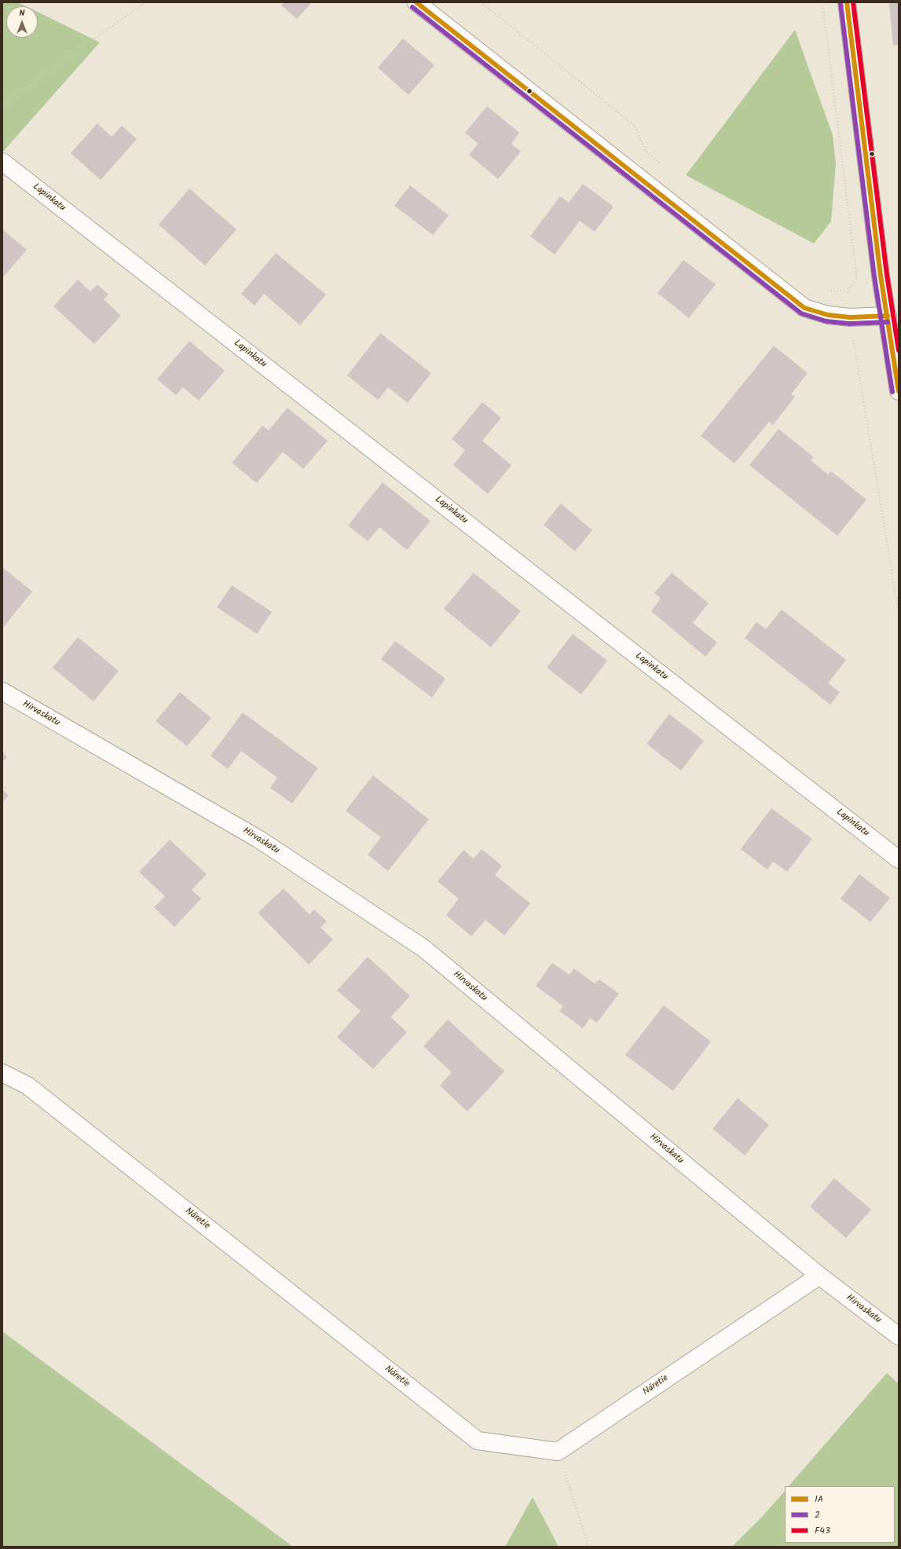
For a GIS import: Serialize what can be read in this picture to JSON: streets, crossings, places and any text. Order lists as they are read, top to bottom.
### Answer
{
  "streets": {
    "street": ["Lapinkatu", "Hirvaskatu", "Näretie"]
  },
  "crossings": [
    ["Hirvaskatu", "Näretie"]
  ],
  "lines": ["transit line 1A", "transit line F43", "transit line 2"],
  "legend": ["1A", "2", "F43"],
  "north": "top"
}
